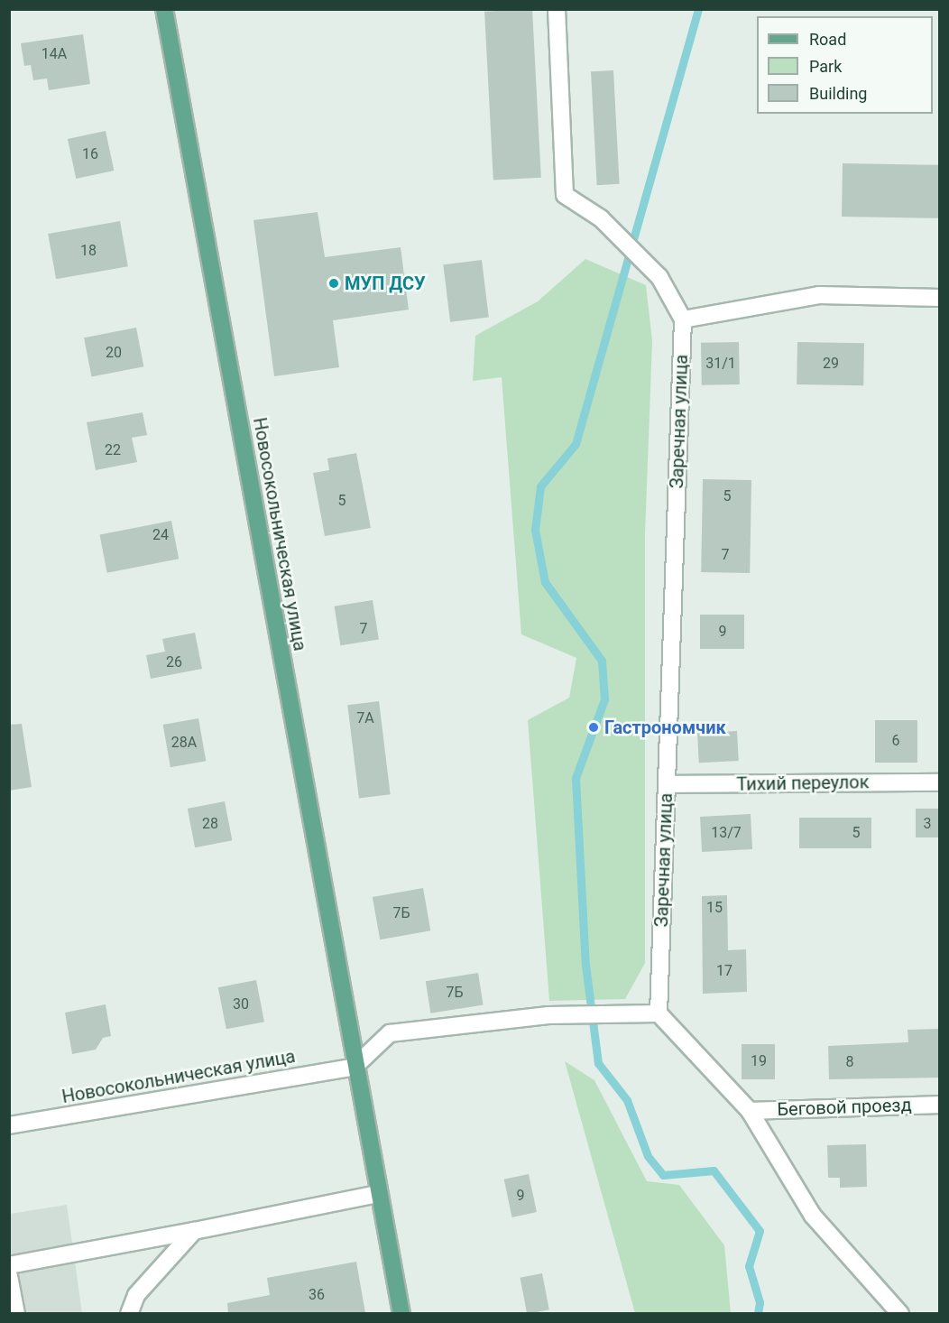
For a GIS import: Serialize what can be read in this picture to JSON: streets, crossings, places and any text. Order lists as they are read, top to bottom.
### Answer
{
  "streets": {
    "main road": ["Новосокольническая улица"],
    "street": ["Заречная улица", "Тихий переулок", "Беговой проезд"]
  },
  "crossings": [
    ["Заречная улица", "Тихий переулок"]
  ],
  "places": ["МУП ДСУ", "Гастрономчик"],
  "house_numbers": [
    "14А",
    "16",
    "18",
    "20",
    "31/1",
    "29",
    "22",
    "5",
    "5",
    "24",
    "7",
    "7",
    "9",
    "26",
    "7А",
    "6",
    "28А",
    "28",
    "3",
    "13/7",
    "5",
    "15",
    "7Б",
    "17",
    "7Б",
    "30",
    "19",
    "8",
    "9",
    "36"
  ],
  "legend": ["Road", "Park", "Building"]
}
